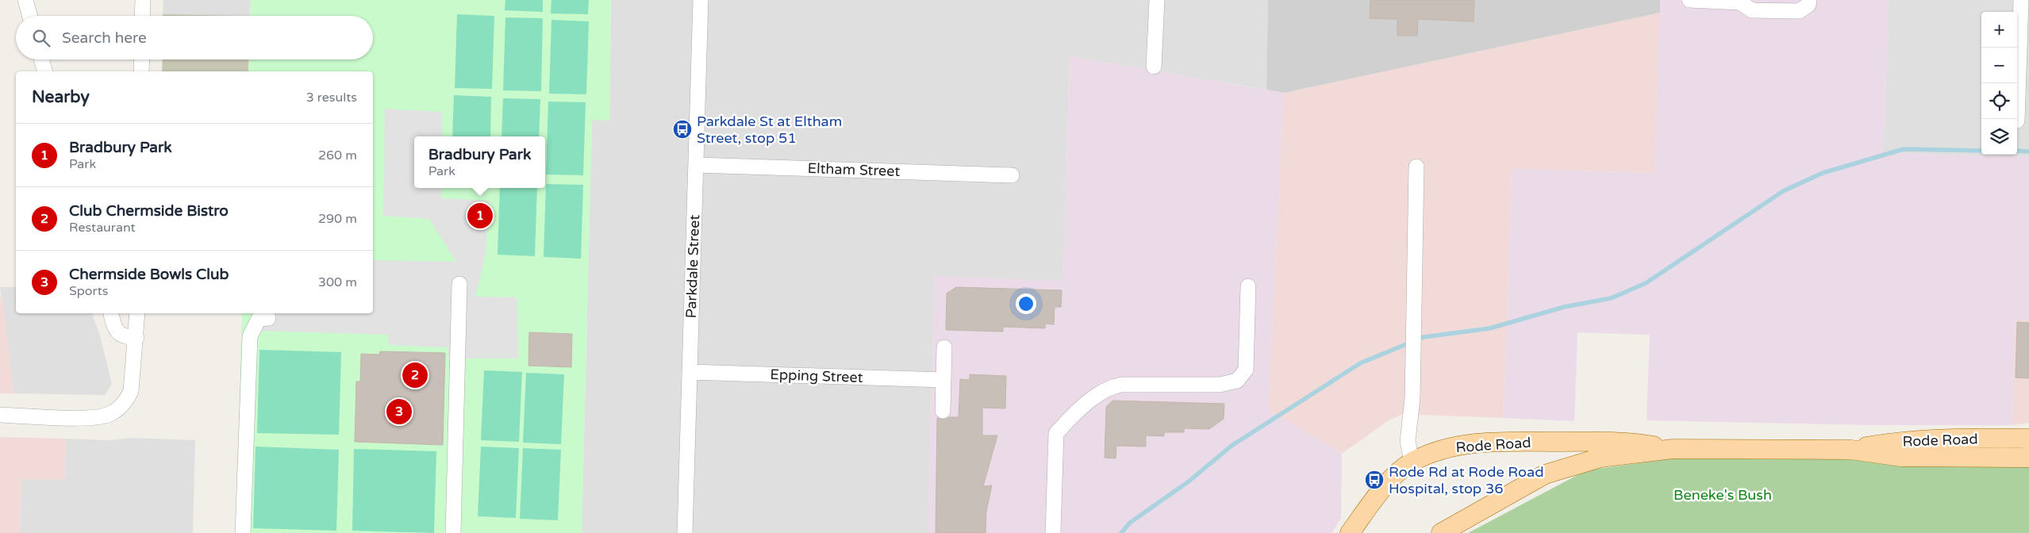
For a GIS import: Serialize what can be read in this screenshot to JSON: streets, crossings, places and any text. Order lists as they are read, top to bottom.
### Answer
{
  "streets": {
    "main road": ["Rode Road"],
    "street": ["Eltham Street", "Parkdale Street", "Epping Street"]
  },
  "crossings": [
    ["Eltham Street", "Parkdale Street"],
    ["Parkdale Street", "Epping Street"]
  ],
  "parks": ["Beneke's Bush"],
  "places": {
    "bus stop": ["Parkdale St at Eltham Street, stop 51", "Rode Rd at Rode Road Hospital, stop 36"]
  },
  "page": {
    "map_buttons": ["+", "−"],
    "search": "Search here",
    "heading": ["Nearby", "3 results"],
    "list": [
      {
        "mark": "1",
        "name": "Bradbury Park",
        "note": "Park",
        "value": "260 m"
      },
      {
        "mark": "2",
        "name": "Club Chermside Bistro",
        "note": "Restaurant",
        "value": "290 m"
      },
      {
        "mark": "3",
        "name": "Chermside Bowls Club",
        "note": "Sports",
        "value": "300 m"
      }
    ],
    "popup": ["Bradbury Park", "Park"],
    "pins": ["1", "2", "3"]
  }
}
